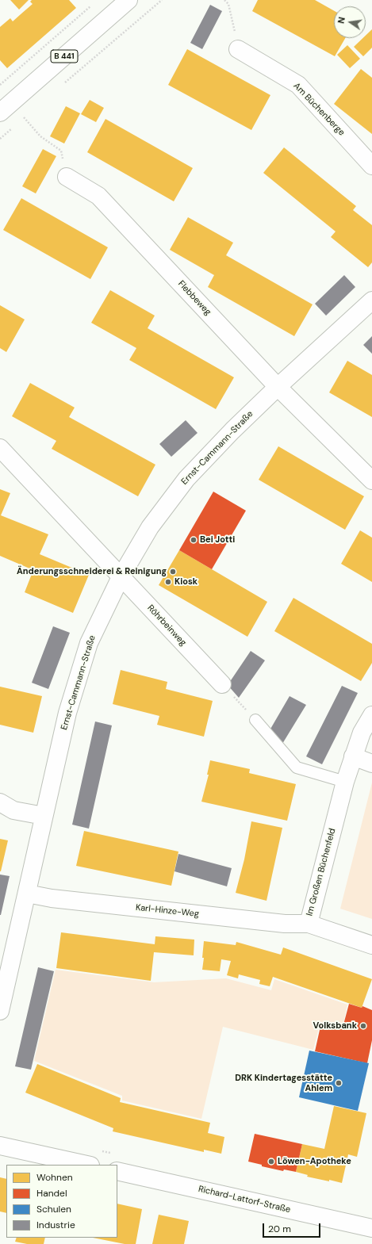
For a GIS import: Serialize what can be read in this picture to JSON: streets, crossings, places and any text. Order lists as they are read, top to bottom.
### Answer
{
  "streets": {
    "street": [
      "B 441",
      "Am Büchenberge",
      "Flebbeweg",
      "Ernst-Cammann-Straße",
      "Röhrbeinweg",
      "Im Großen Büchenfeld",
      "Karl-Hinze-Weg",
      "Richard-Lattorf-Straße"
    ]
  },
  "crossings": [
    ["Flebbeweg", "Ernst-Cammann-Straße"],
    ["Ernst-Cammann-Straße", "Röhrbeinweg"],
    ["Ernst-Cammann-Straße", "Karl-Hinze-Weg"],
    ["Im Großen Büchenfeld", "Karl-Hinze-Weg"]
  ],
  "places": [
    "Bei Jotti",
    "Änderungsschneiderei & Reinigung",
    "Kiosk",
    "Volksbank",
    "DRK Kindertagesstätte Ahlem",
    "Löwen-Apotheke"
  ],
  "legend": [
    "Wohnen",
    "Handel",
    "Schulen",
    "Industrie"
  ],
  "scale_bar": "20 m",
  "north": "left"
}
